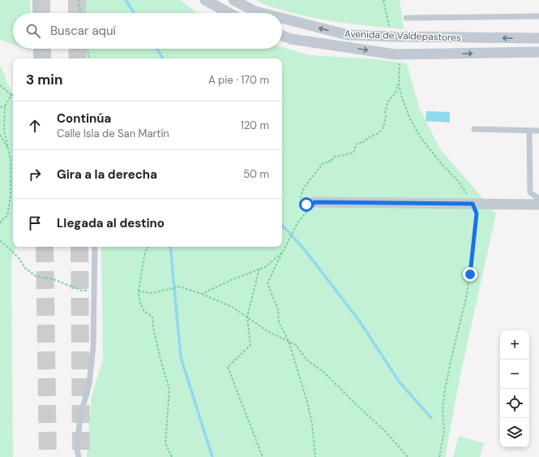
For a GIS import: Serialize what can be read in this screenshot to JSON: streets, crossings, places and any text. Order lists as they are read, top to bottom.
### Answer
{
  "streets": {
    "street": ["Avenida de Valdepastores"]
  },
  "page": {
    "search": "Buscar aquí",
    "heading": ["3 min", "A pie · 170 m"],
    "list": [
      ["Continúa", "Calle Isla de San Martín", "120 m"],
      ["Gira a la derecha", "50 m"],
      "Llegada al destino"
    ],
    "map_buttons": ["+", "−"]
  }
}
